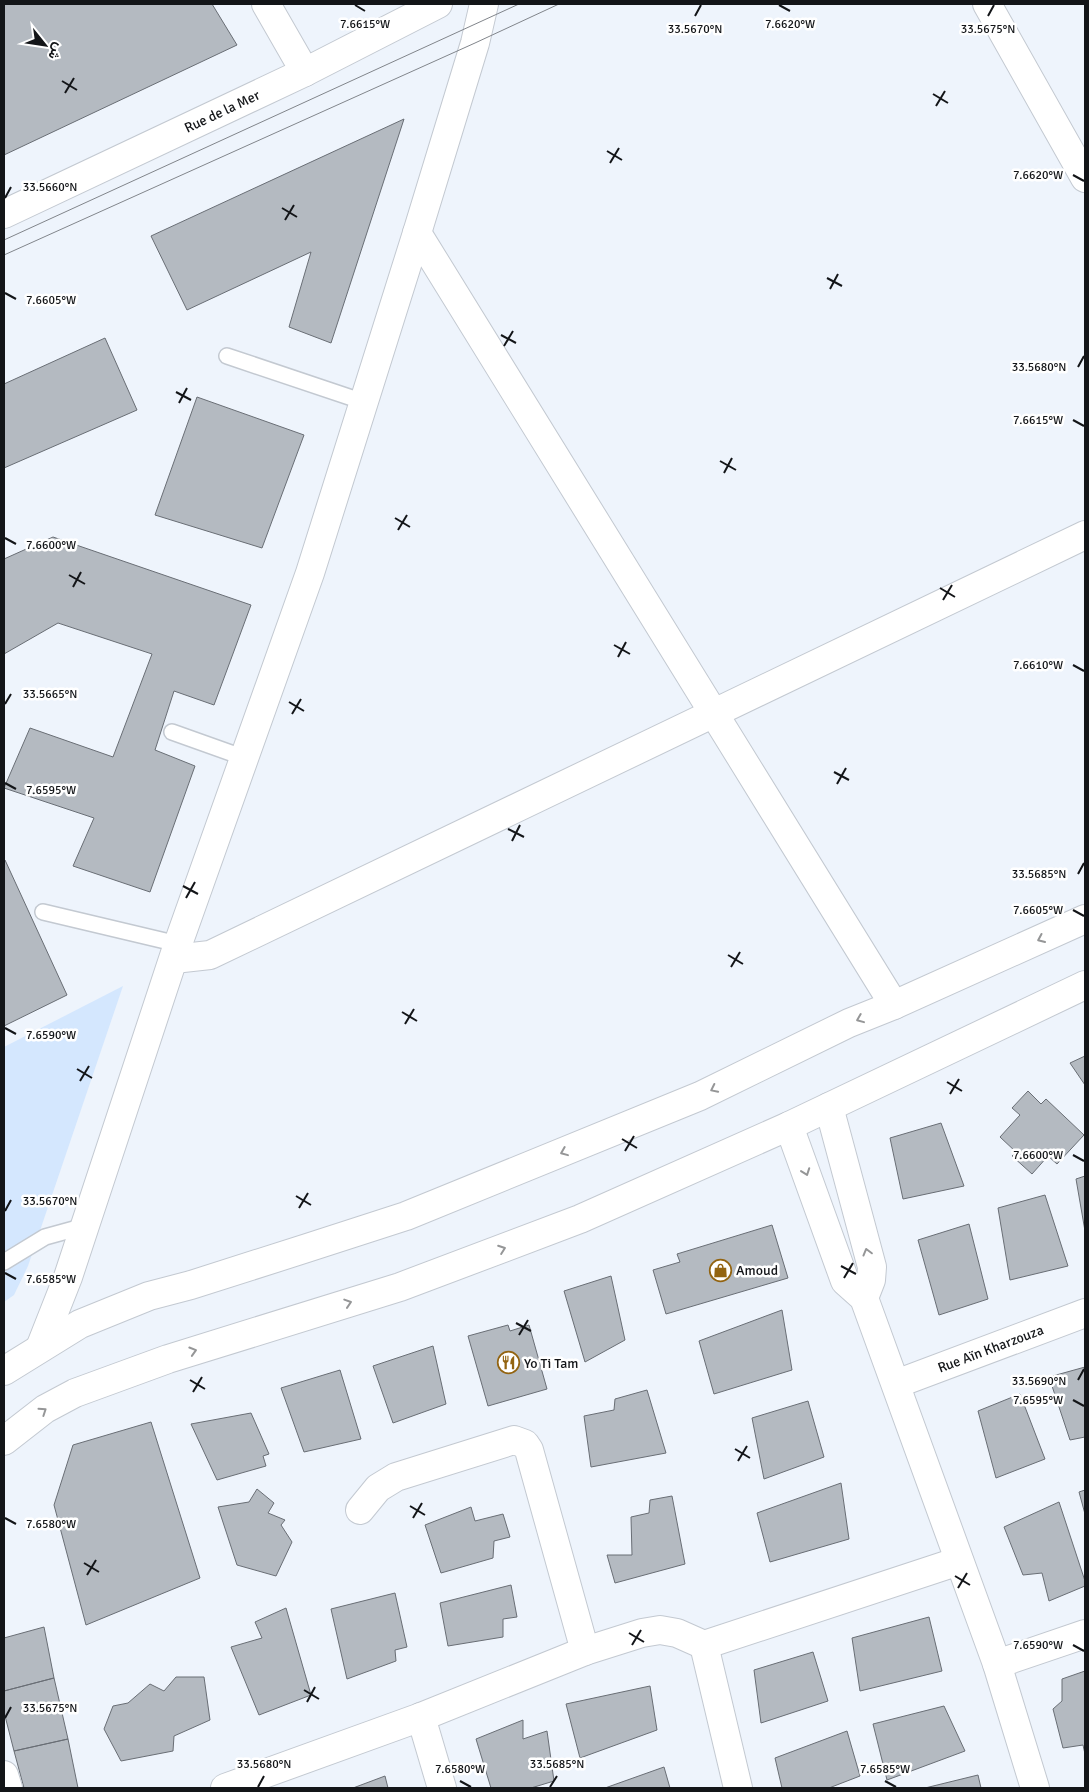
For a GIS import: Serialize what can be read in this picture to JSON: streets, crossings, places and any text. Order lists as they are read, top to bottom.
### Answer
{
  "streets": {
    "street": ["Rue de la Mer", "Rue Aïn Kharzouza"]
  },
  "places": {
    "shop": ["Amoud"],
    "restaurant": ["Yo Ti Tam"]
  },
  "north": "bottom right",
  "coordinates": [
    "7.6615°W",
    "7.6620°W",
    "33.5670°N",
    "33.5675°N",
    "33.5660°N",
    "7.6605°W",
    "33.5680°N",
    "7.6600°W",
    "7.6610°W",
    "33.5665°N",
    "7.6595°W",
    "33.5685°N",
    "7.6590°W",
    "7.6585°W",
    "33.5690°N",
    "7.6580°W"
  ]
}
